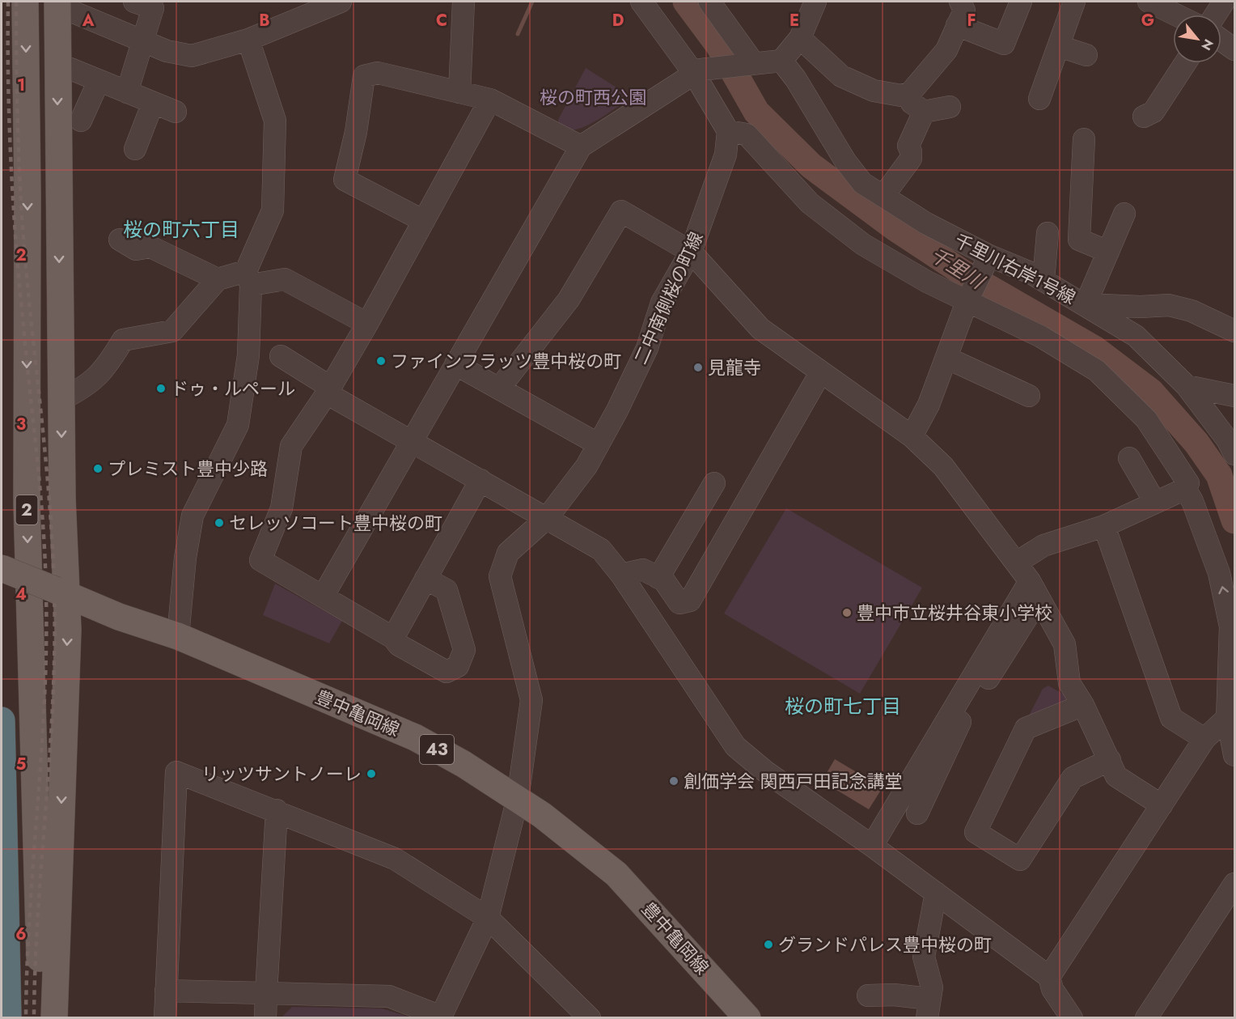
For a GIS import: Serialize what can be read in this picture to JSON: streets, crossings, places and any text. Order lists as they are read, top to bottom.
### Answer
{
  "streets": {
    "main road": ["2", "豊中亀岡線", "43"],
    "street": ["千里川右岸1号線", "二中南側桜の町線"]
  },
  "crossings": [
    ["二中南側桜の町線", "豊中亀岡線"]
  ],
  "districts": ["桜の町六丁目", "桜の町七丁目"],
  "water": ["千里川"],
  "parks": ["桜の町西公園"],
  "places": [
    "ファインフラッツ豊中桜の町",
    "見龍寺",
    "ドゥ・ルペール",
    "プレミスト豊中少路",
    "セレッソコート豊中桜の町",
    "豊中市立桜井谷東小学校",
    "リッツサントノーレ",
    "創価学会 関西戸田記念講堂",
    "グランドパレス豊中桜の町"
  ],
  "north": "bottom right",
  "grid": {
    "columns": [
      "A",
      "B",
      "C",
      "D",
      "E",
      "F",
      "G"
    ],
    "rows": [
      "1",
      "2",
      "3",
      "4",
      "5",
      "6"
    ]
  }
}
